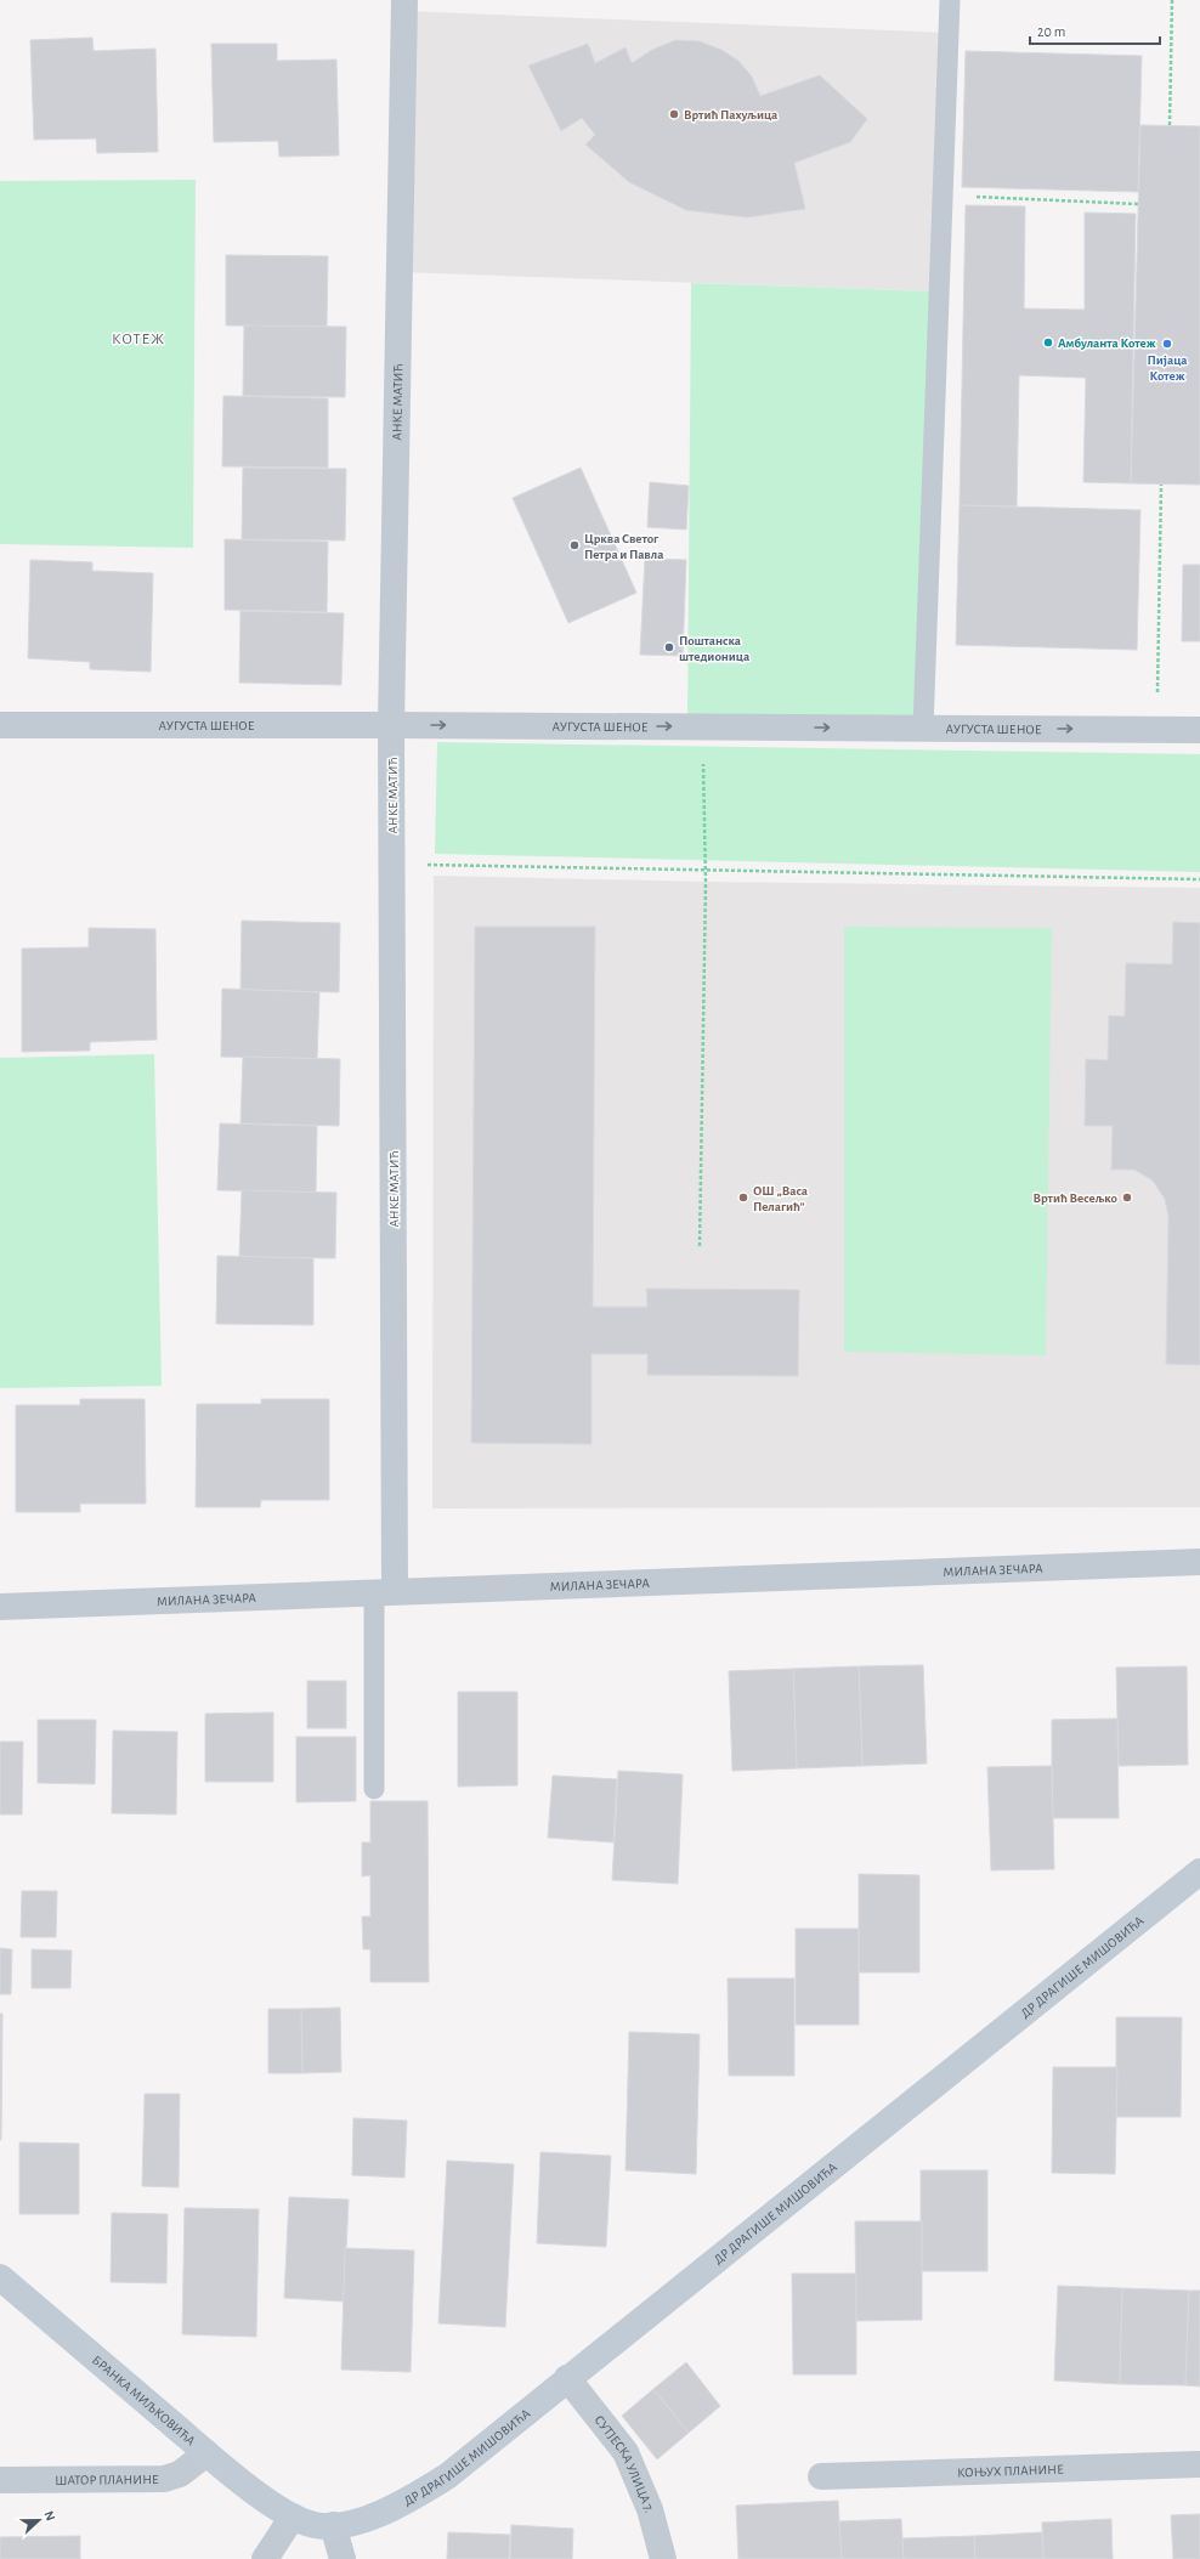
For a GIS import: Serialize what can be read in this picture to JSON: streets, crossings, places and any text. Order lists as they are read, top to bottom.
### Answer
{
  "streets": {
    "street": [
      "АНКЕ МАТИЋ",
      "АУГУСТА ШЕНОЕ",
      "МИЛАНА ЗЕЧАРА",
      "ДР ДРАГИШЕ МИШОВИЋА",
      "БРАНКА МИЉКОВИЋА",
      "СУТЈЕСКА УЛИЦА 7.",
      "КОЊУХ ПЛАНИНЕ",
      "ШАТОР ПЛАНИНЕ"
    ]
  },
  "crossings": [
    ["АНКЕ МАТИЋ", "АУГУСТА ШЕНОЕ"],
    ["АНКЕ МАТИЋ", "МИЛАНА ЗЕЧАРА"],
    ["ДР ДРАГИШЕ МИШОВИЋА", "БРАНКА МИЉКОВИЋА"],
    ["ДР ДРАГИШЕ МИШОВИЋА", "СУТЈЕСКА УЛИЦА 7."],
    ["БРАНКА МИЉКОВИЋА", "ШАТОР ПЛАНИНЕ"]
  ],
  "one_way": ["АУГУСТА ШЕНОЕ"],
  "districts": ["КОТЕЖ"],
  "places": [
    "Вртић Пахуљица",
    "Амбуланта Котеж",
    "Пијаца Котеж",
    "Црква Светог Петра и Павла",
    "Поштанска штедионица",
    "ОШ „Васа Пелагић”",
    "Вртић Весељко"
  ],
  "scale_bar": "20 m",
  "north": "right"
}
